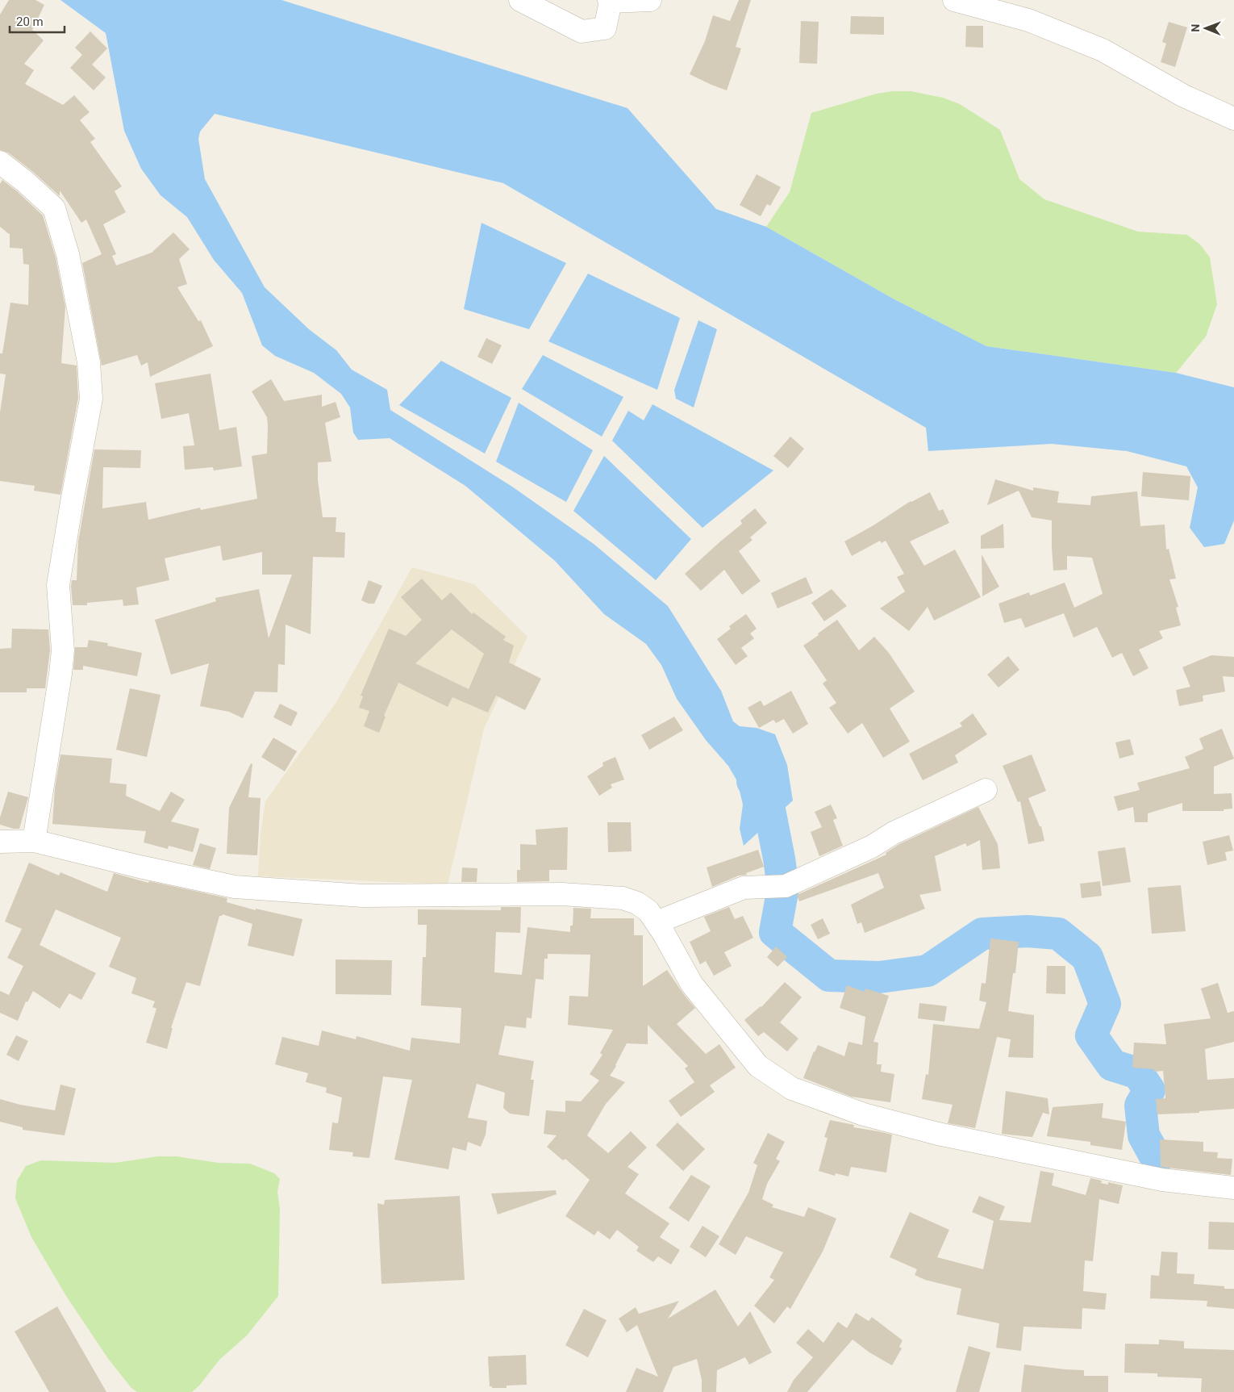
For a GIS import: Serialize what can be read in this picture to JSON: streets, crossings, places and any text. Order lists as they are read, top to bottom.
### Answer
{
  "scale_bar": "20 m",
  "north": "left"
}
